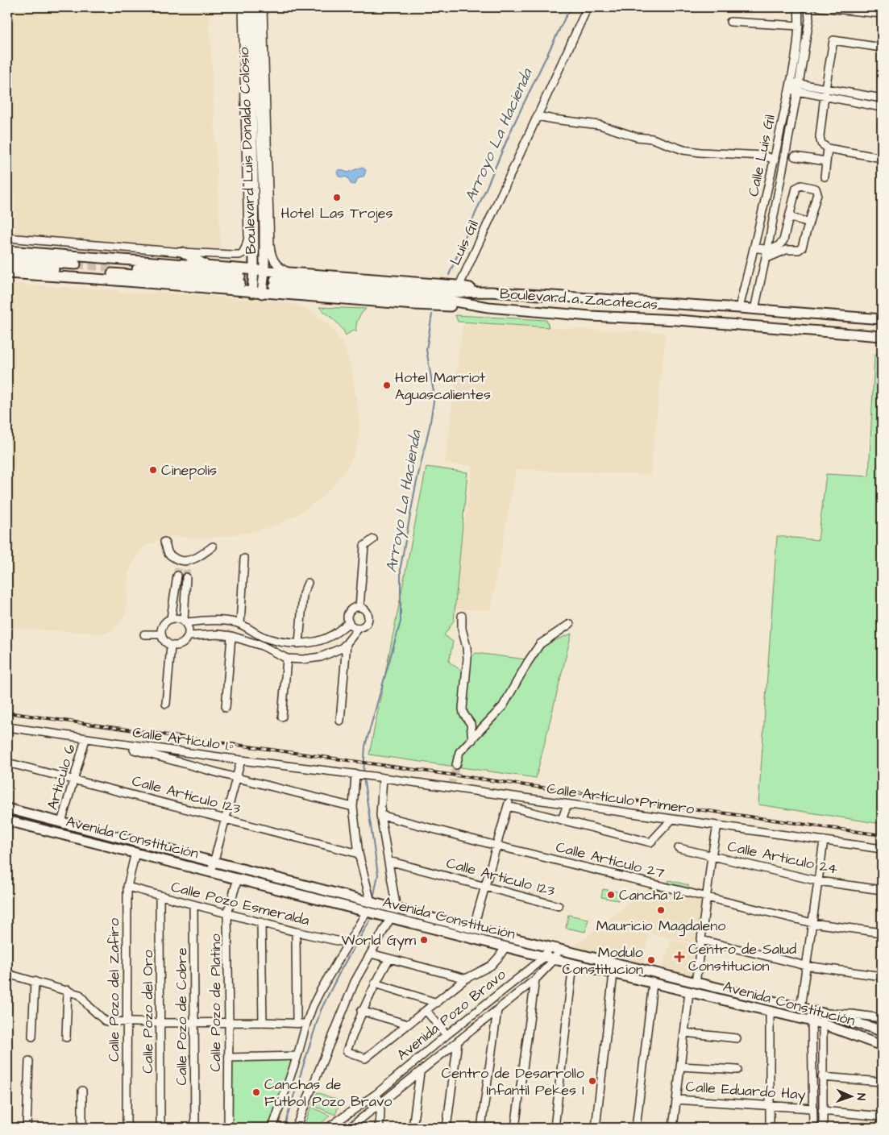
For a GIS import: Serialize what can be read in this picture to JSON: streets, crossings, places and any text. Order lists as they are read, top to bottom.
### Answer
{
  "streets": {
    "main road": ["Boulevard Luis Donaldo Colosio", "Boulevard a Zacatecas", "Avenida Constitución"],
    "street": [
      "Calle Luis Gil",
      "Luis Gil",
      "Calle Artículo 1.º",
      "Articulo 6",
      "Calle Artículo 123",
      "Calle Artículo Primero",
      "Calle Artículo 24",
      "Calle Artículo 27",
      "Calle Pozo Esmeralda",
      "Calle Pozo del Zafiro",
      "Calle Pozo de Platino",
      "Calle Pozo del Oro",
      "Avenida Pozo Bravo",
      "Calle Pozo de Cobre",
      "Calle Eduardo Hay"
    ]
  },
  "crossings": [
    ["Calle Luis Gil", "Boulevard a Zacatecas"],
    ["Luis Gil", "Boulevard a Zacatecas"],
    ["Calle Artículo 1.º", "Articulo 6"],
    ["Calle Artículo 1.º", "Calle Artículo Primero"],
    ["Articulo 6", "Calle Artículo 123"],
    ["Articulo 6", "Avenida Constitución"],
    ["Avenida Constitución", "Calle Pozo del Zafiro"],
    ["Avenida Constitución", "Calle Pozo de Platino"],
    ["Avenida Constitución", "Avenida Pozo Bravo"],
    ["Calle Pozo Esmeralda", "Calle Pozo del Zafiro"],
    ["Calle Pozo Esmeralda", "Calle Pozo de Platino"],
    ["Calle Pozo Esmeralda", "Calle Pozo del Oro"],
    ["Calle Pozo Esmeralda", "Calle Pozo de Cobre"]
  ],
  "water": ["Arroyo La Hacienda"],
  "places": {
    "other": [
      "Hotel Las Trojes",
      "Hotel Marriot Aguascalientes",
      "Cinepolis",
      "Cancha 12",
      "Mauricio Magdaleno",
      "World Gym",
      "Modulo Constitucion",
      "Centro de Desarrollo Infantil Pekes I",
      "Canchas de Fútbol Pozo Bravo"
    ],
    "health": ["Centro de Salud Constitucion"]
  },
  "north": "right"
}
